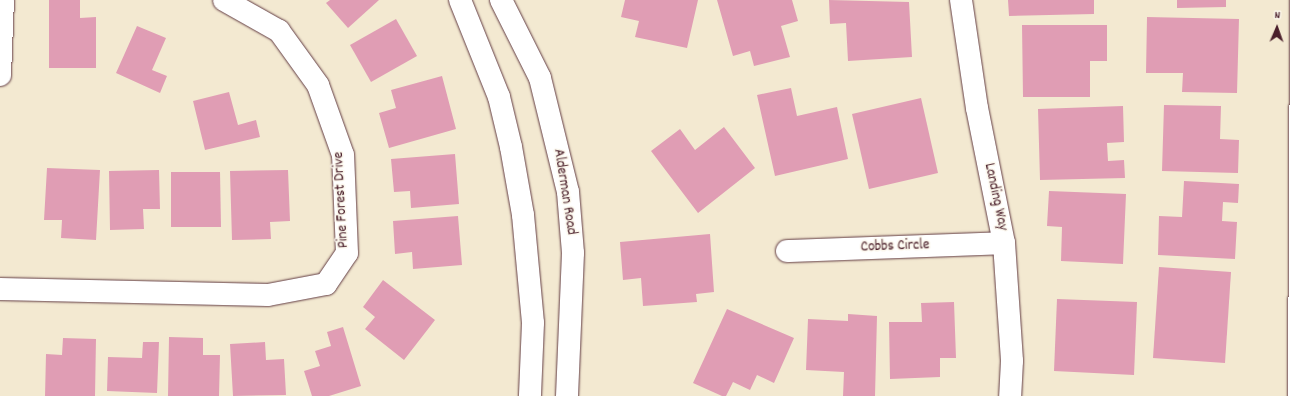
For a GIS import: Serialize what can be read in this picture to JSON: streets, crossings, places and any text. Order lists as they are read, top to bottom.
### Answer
{
  "streets": {
    "street": [
      "Alderman Road",
      "Landing Way",
      "Pine Forest Drive",
      "Cobbs Circle"
    ]
  },
  "crossings": [
    ["Landing Way", "Cobbs Circle"]
  ],
  "north": "top"
}
